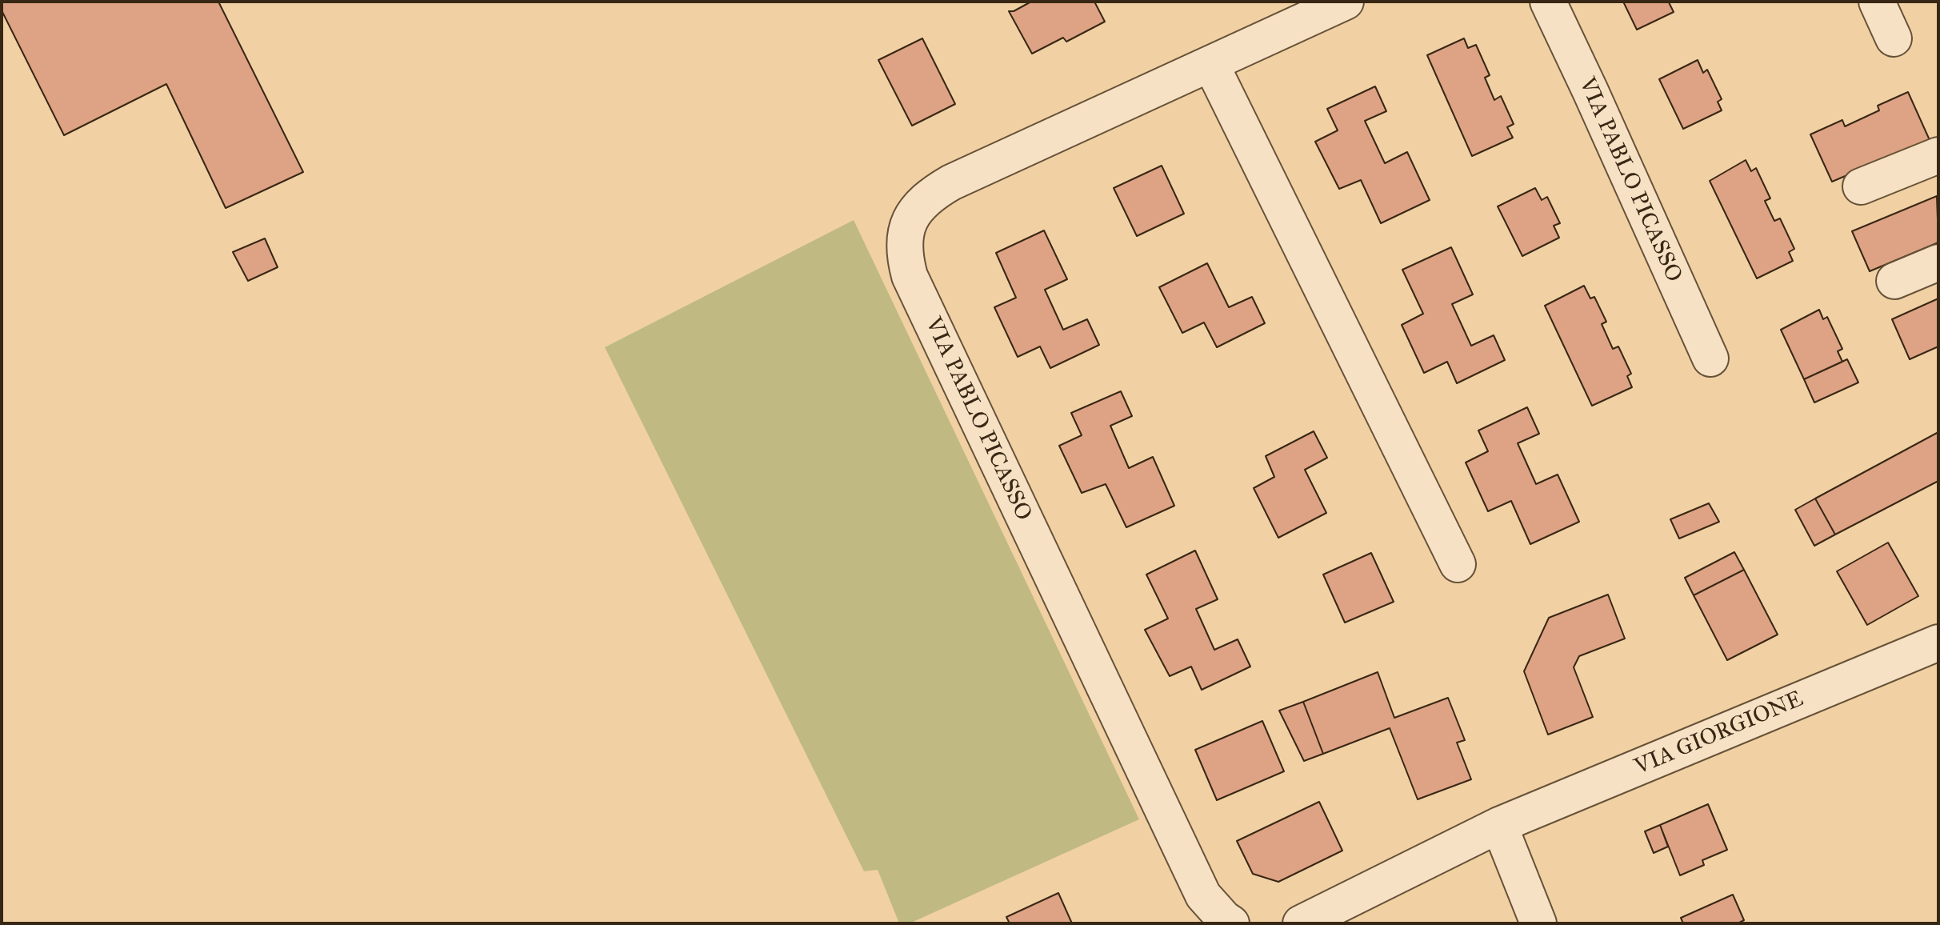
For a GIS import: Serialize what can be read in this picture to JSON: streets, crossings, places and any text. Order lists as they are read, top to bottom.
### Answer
{
  "streets": {
    "street": ["VIA PABLO PICASSO", "VIA GIORGIONE"]
  }
}
